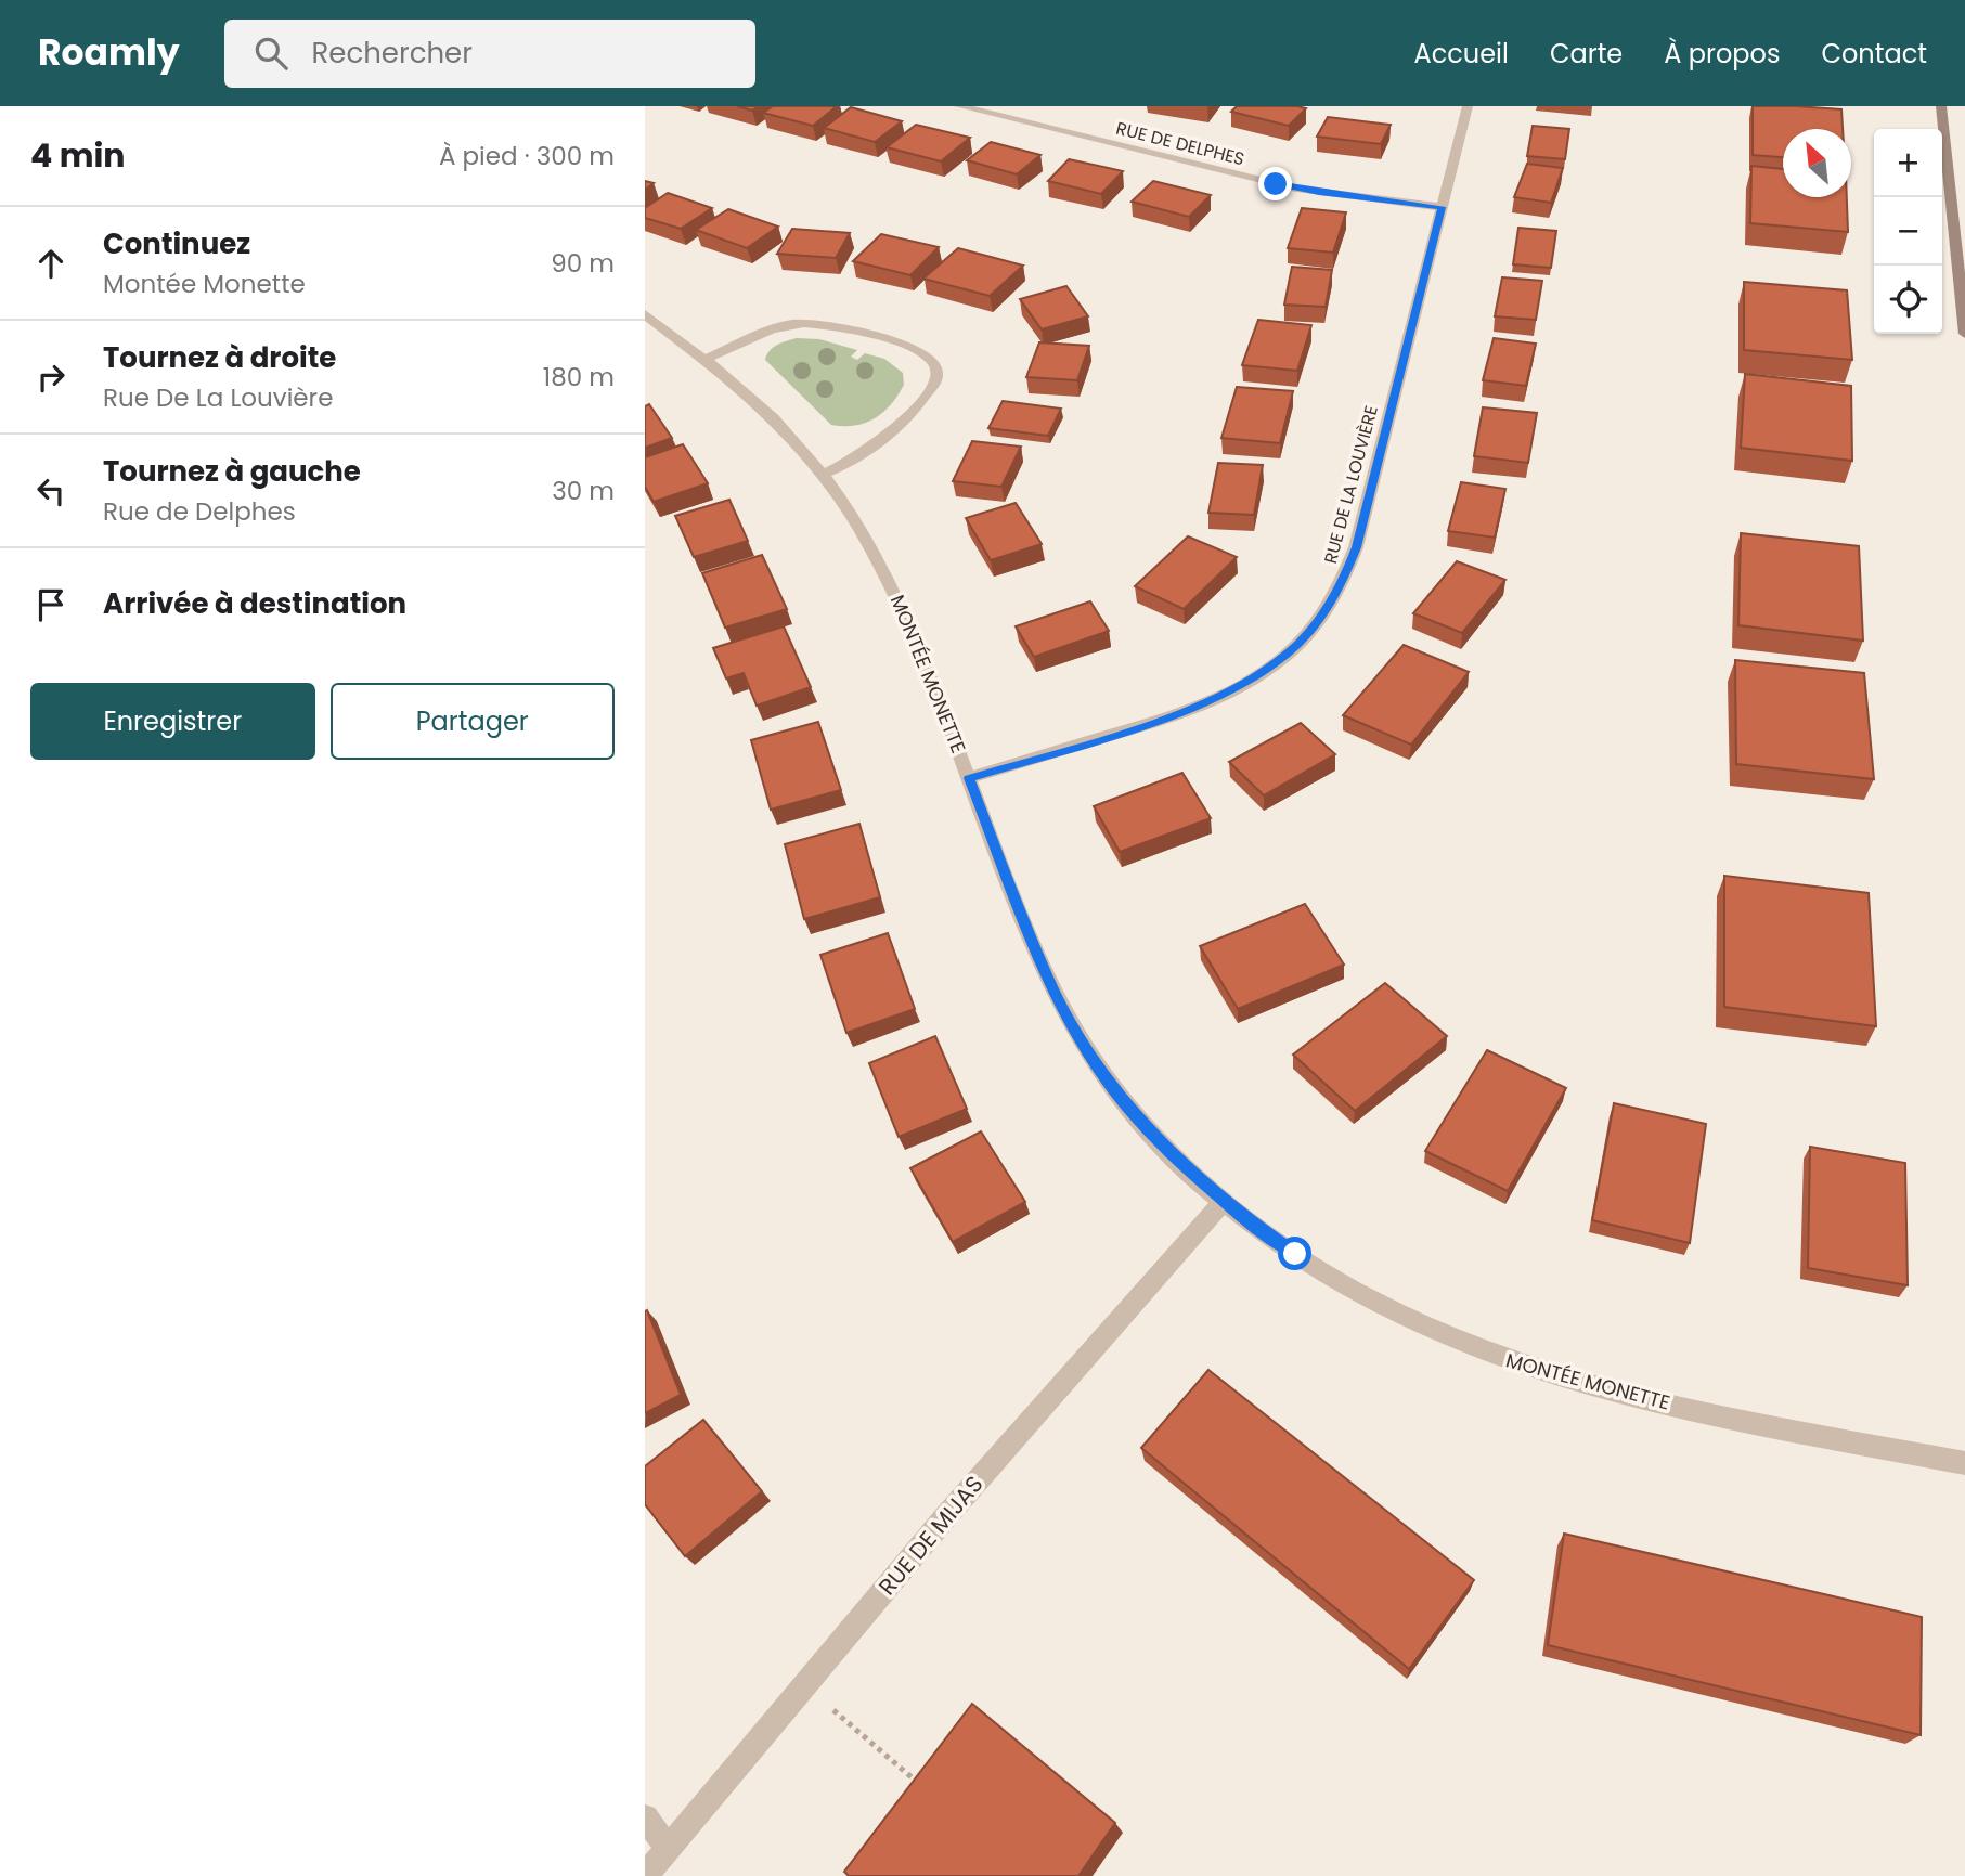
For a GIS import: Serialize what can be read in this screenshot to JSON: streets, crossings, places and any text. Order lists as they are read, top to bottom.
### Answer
{
  "streets": {
    "street": [
      "RUE DE DELPHES",
      "RUE DE LA LOUVIÈRE",
      "MONTÉE MONETTE",
      "RUE DE MIJAS"
    ]
  },
  "crossings": [
    ["RUE DE DELPHES", "RUE DE LA LOUVIÈRE"],
    ["RUE DE LA LOUVIÈRE", "MONTÉE MONETTE"],
    ["MONTÉE MONETTE", "RUE DE MIJAS"]
  ],
  "north": "top left",
  "page": {
    "header": "Roamly",
    "search": "Rechercher",
    "nav": [
      "Accueil",
      "Carte",
      "À propos",
      "Contact"
    ],
    "heading": ["4 min", "À pied · 300 m"],
    "map_buttons": ["+", "−"],
    "list": [
      ["Continuez", "Montée Monette", "90 m"],
      ["Tournez à droite", "Rue De La Louvière", "180 m"],
      ["Tournez à gauche", "Rue de Delphes", "30 m"],
      "Arrivée à destination"
    ],
    "buttons": ["Enregistrer", "Partager"]
  }
}
